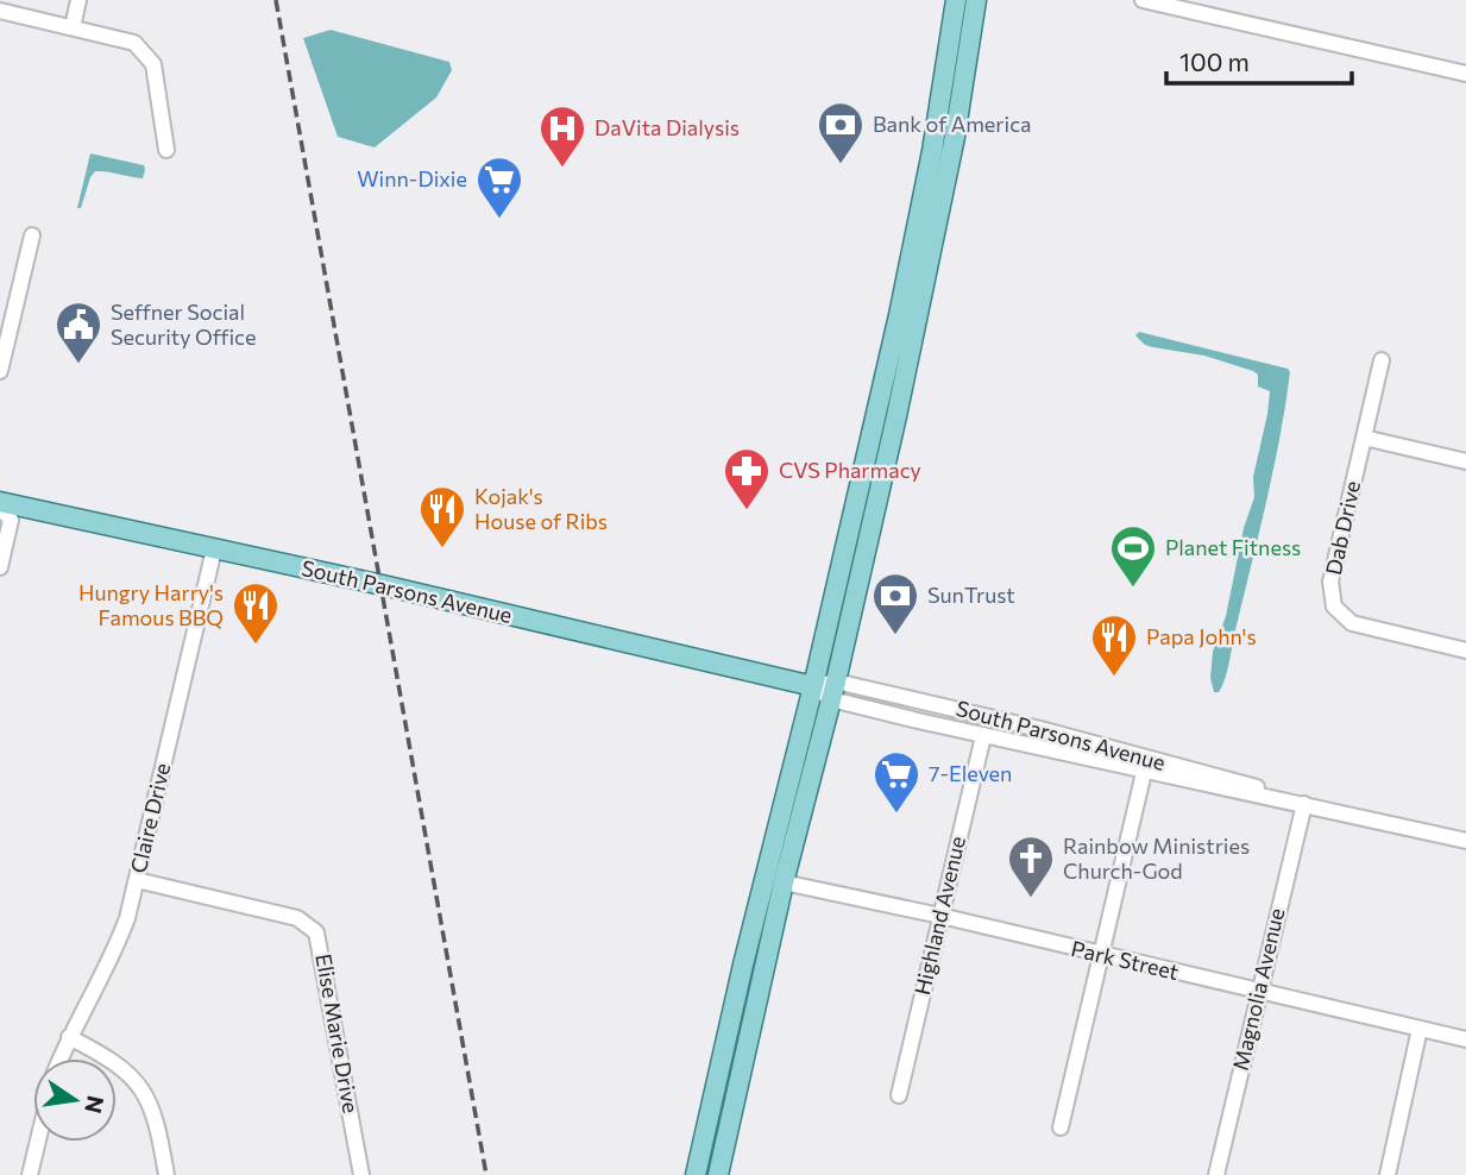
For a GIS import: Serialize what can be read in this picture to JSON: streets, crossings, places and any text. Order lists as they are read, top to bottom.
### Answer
{
  "streets": {
    "main road": ["South Parsons Avenue"],
    "street": [
      "Dab Drive",
      "Claire Drive",
      "Highland Avenue",
      "Park Street",
      "Magnolia Avenue",
      "Elise Marie Drive"
    ]
  },
  "crossings": [
    ["South Parsons Avenue", "Claire Drive"],
    ["South Parsons Avenue", "Highland Avenue"],
    ["South Parsons Avenue", "Magnolia Avenue"],
    ["Claire Drive", "Elise Marie Drive"],
    ["Highland Avenue", "Park Street"],
    ["Park Street", "Magnolia Avenue"]
  ],
  "places": {
    "bank": ["Bank of America", "SunTrust"],
    "hospital": ["DaVita Dialysis"],
    "supermarket": ["Winn-Dixie", "7-Eleven"],
    "public building": ["Seffner Social Security Office"],
    "pharmacy": ["CVS Pharmacy"],
    "restaurant": ["Kojak's House of Ribs", "Hungry Harry's Famous BBQ", "Papa John's"],
    "sports": ["Planet Fitness"],
    "church": ["Rainbow Ministries Church-God"]
  },
  "scale_bar": "100 m",
  "north": "right"
}
